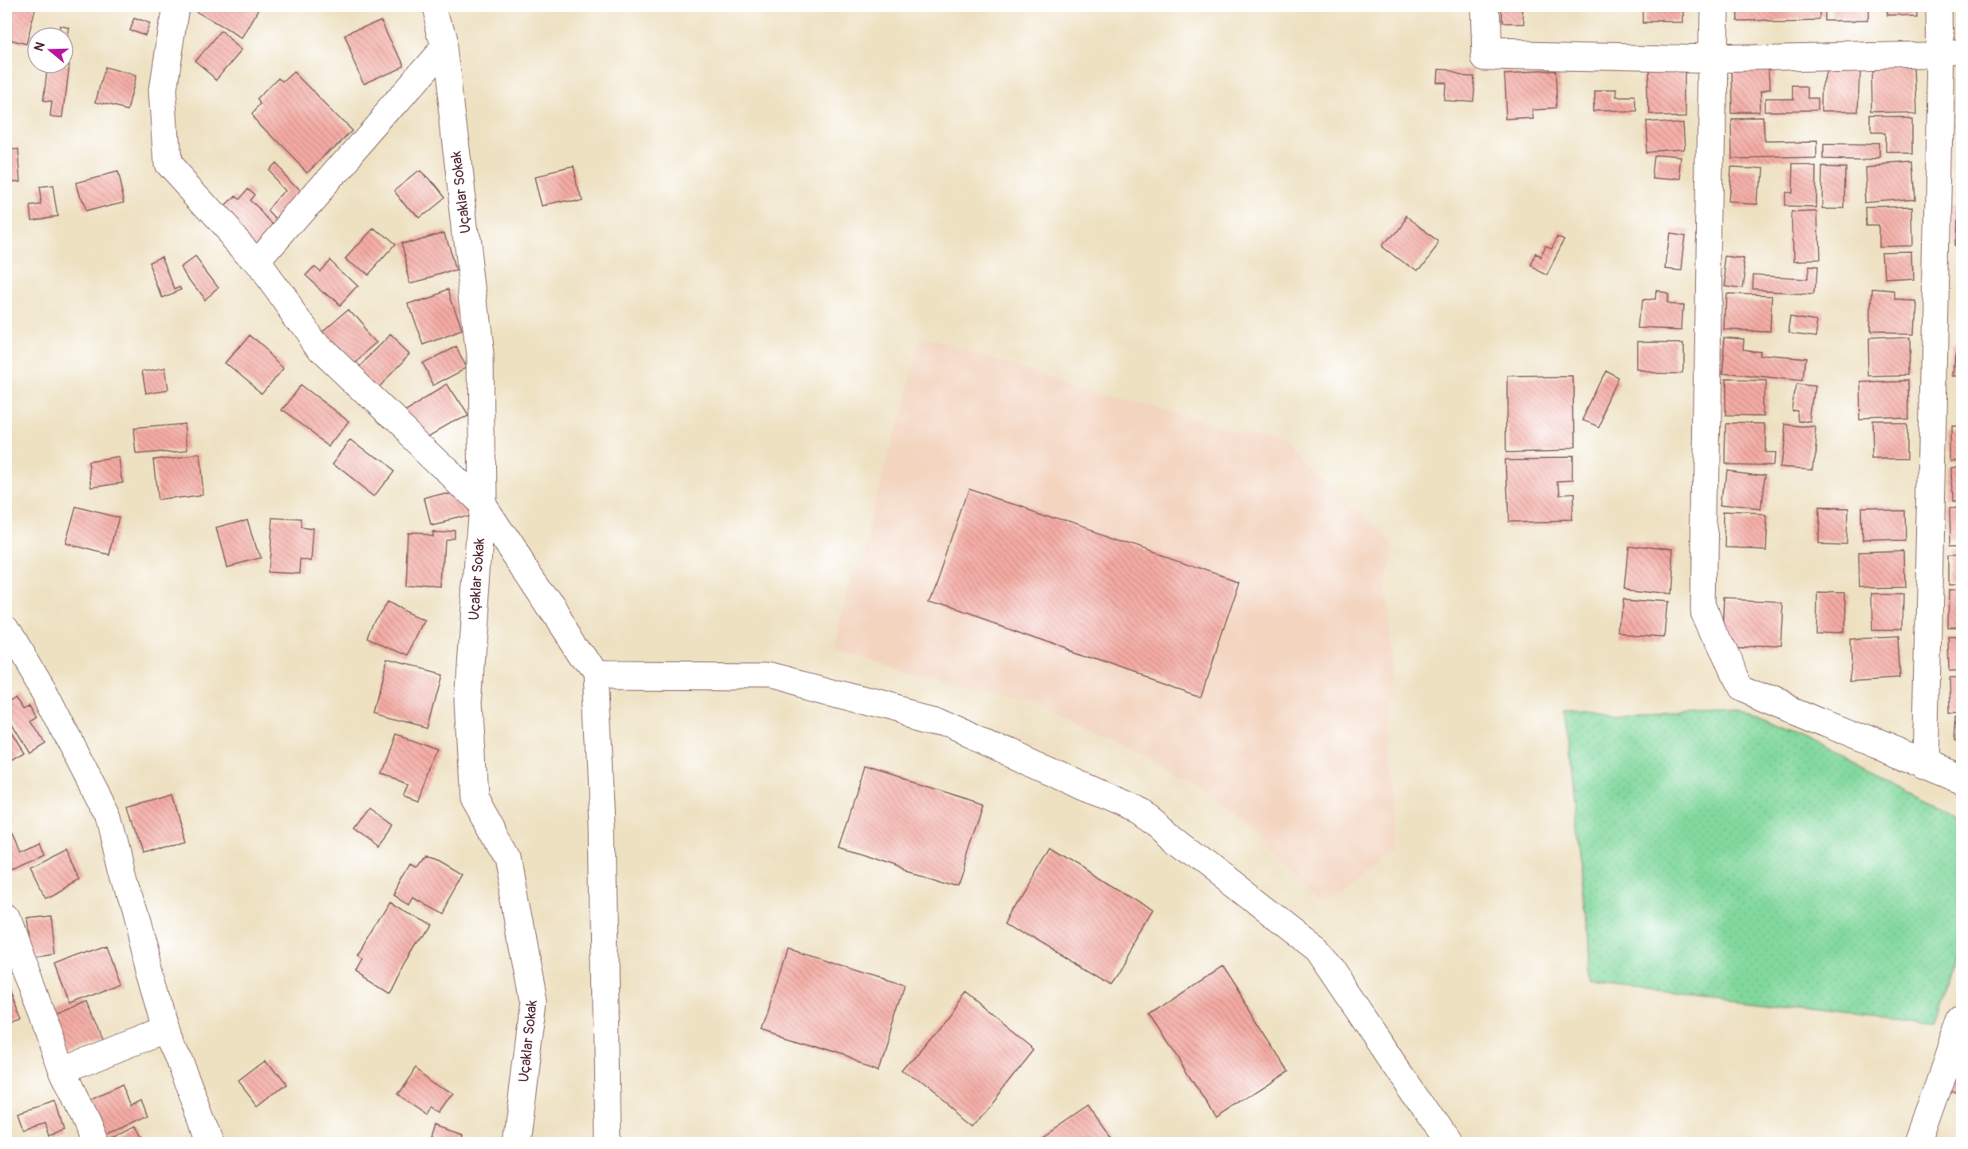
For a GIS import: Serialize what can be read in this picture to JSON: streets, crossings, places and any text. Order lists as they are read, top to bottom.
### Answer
{
  "streets": {
    "street": ["Uçaklar Sokak"]
  },
  "north": "left"
}
